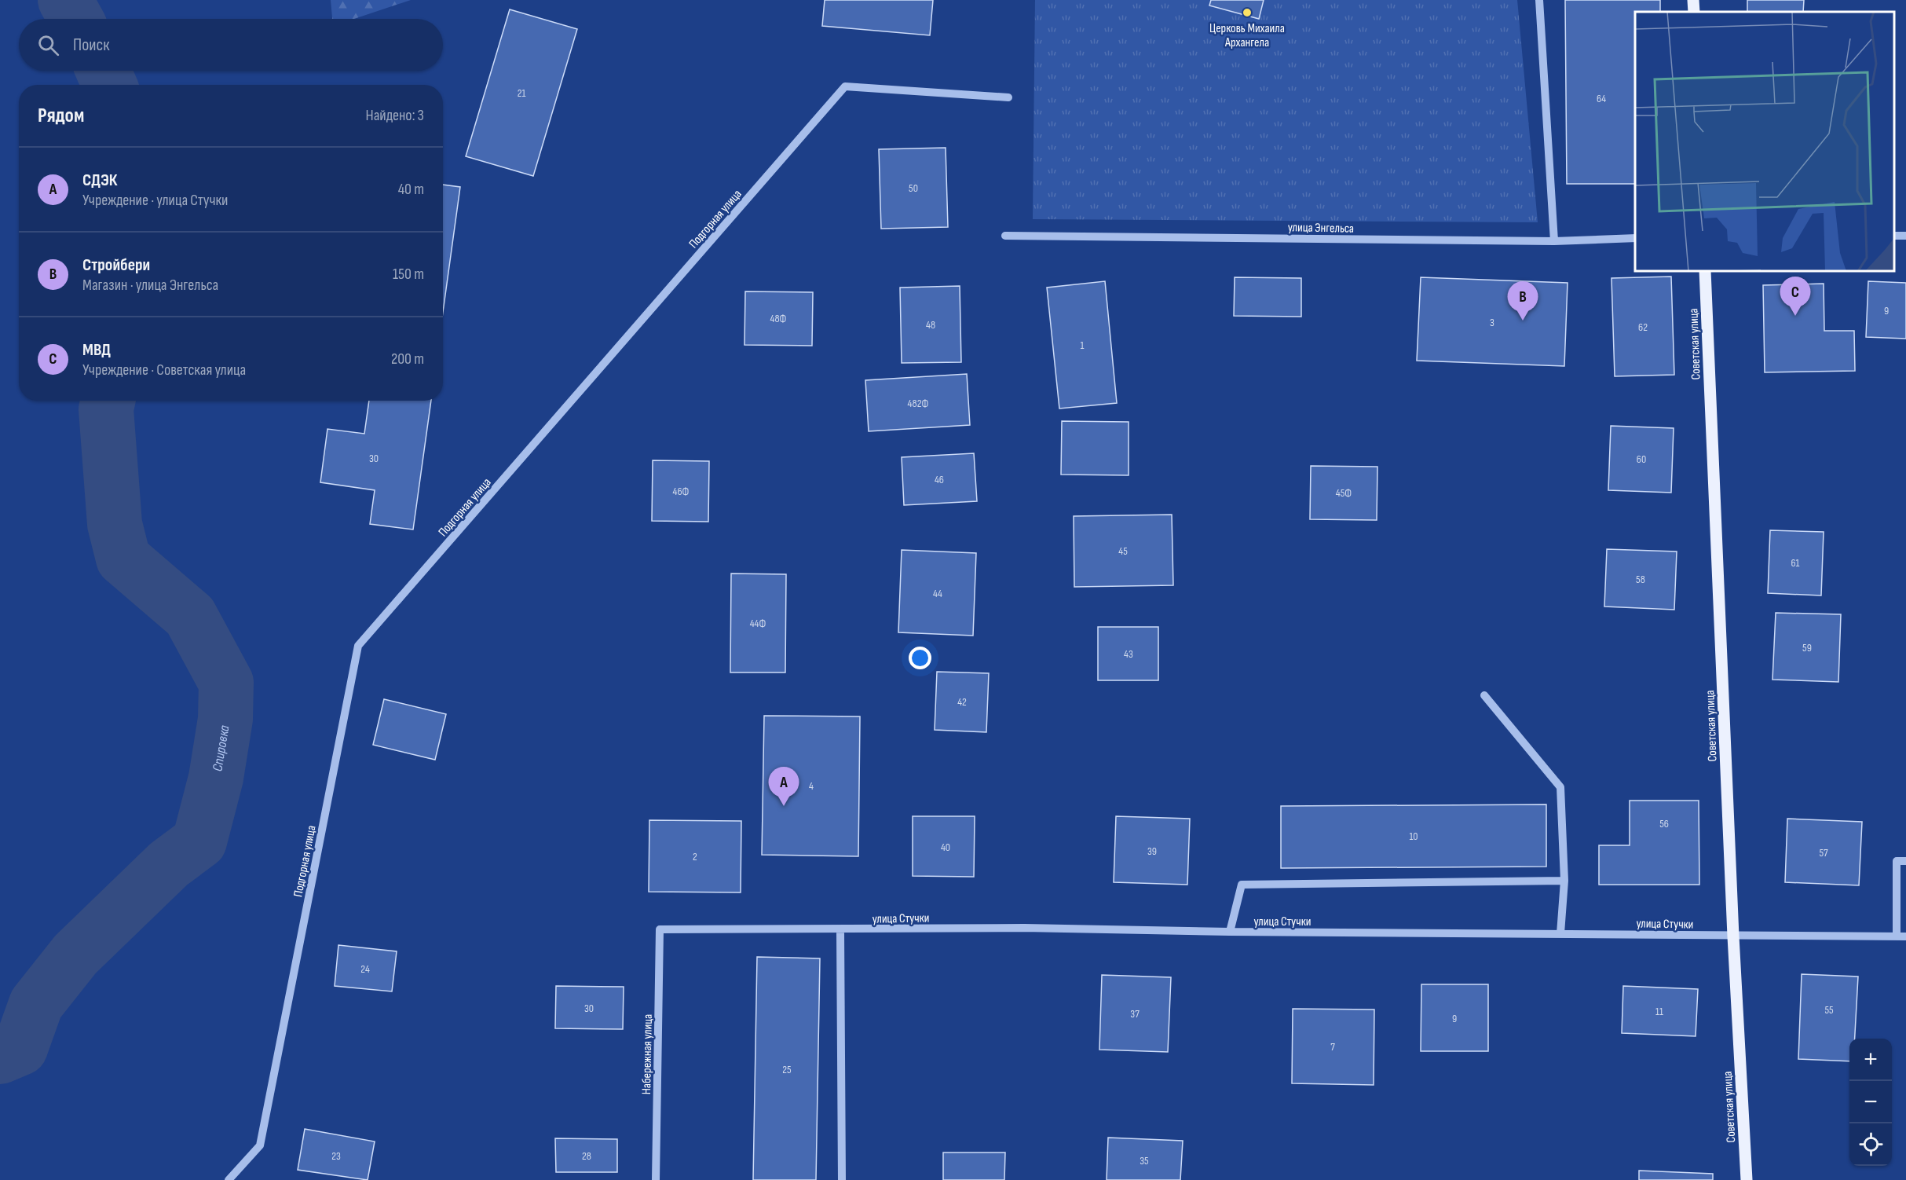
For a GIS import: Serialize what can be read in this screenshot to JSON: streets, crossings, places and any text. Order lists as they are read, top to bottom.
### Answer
{
  "streets": {
    "main road": ["Советская улица"],
    "street": [
      "Подгорная улица",
      "улица Энгельса",
      "улица Стучки",
      "Набережная улица"
    ]
  },
  "crossings": [
    ["Советская улица", "улица Стучки"],
    ["улица Стучки", "Набережная улица"]
  ],
  "water": ["Спировка"],
  "places": ["Церковь Михаила Архангела"],
  "house_numbers": [
    "21",
    "64",
    "50",
    "9",
    "48Ф",
    "3",
    "48",
    "62",
    "1",
    "482Ф",
    "30",
    "60",
    "46",
    "46Ф",
    "45Ф",
    "45",
    "61",
    "58",
    "44",
    "44Ф",
    "59",
    "43",
    "42",
    "4",
    "56",
    "10",
    "40",
    "39",
    "57",
    "2",
    "24",
    "30",
    "55",
    "11",
    "37",
    "9",
    "7",
    "25",
    "23",
    "28",
    "35"
  ],
  "page": {
    "search": "Поиск",
    "heading": ["Рядом", "Найдено: 3"],
    "list": [
      {
        "mark": "A",
        "name": "СДЭК",
        "note": "Учреждение · улица Стучки",
        "value": "40 m"
      },
      {
        "mark": "B",
        "name": "Стройбери",
        "note": "Магазин · улица Энгельса",
        "value": "150 m"
      },
      {
        "mark": "C",
        "name": "МВД",
        "note": "Учреждение · Советская улица",
        "value": "200 m"
      }
    ],
    "pins": ["C", "B", "A"],
    "map_buttons": ["+", "−"]
  }
}
